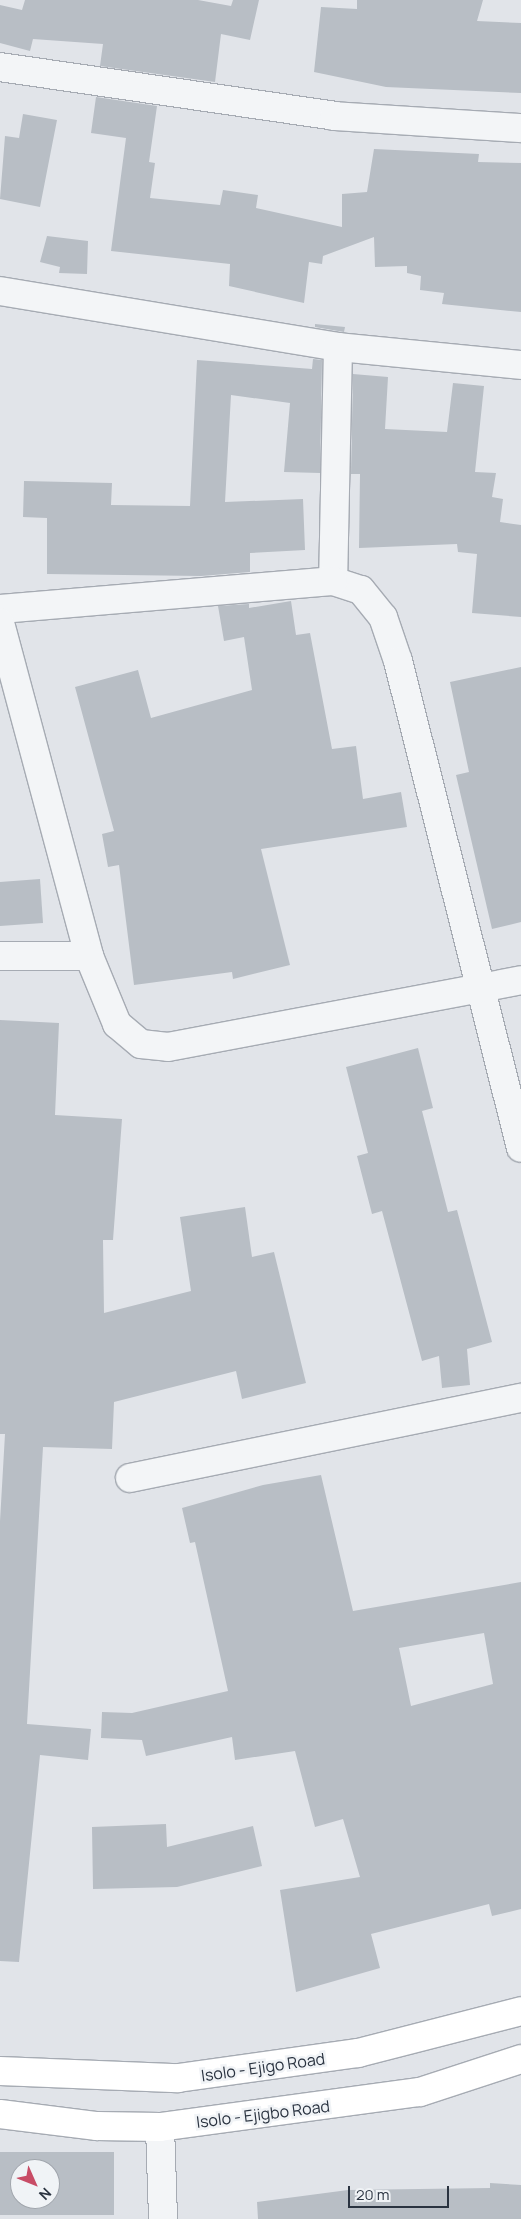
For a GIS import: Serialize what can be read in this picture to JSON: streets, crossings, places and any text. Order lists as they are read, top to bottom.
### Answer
{
  "streets": {
    "main road": ["Isolo - Ejigo Road", "Isolo - Ejigbo Road"]
  },
  "scale_bar": "20 m",
  "north": "bottom right"
}
